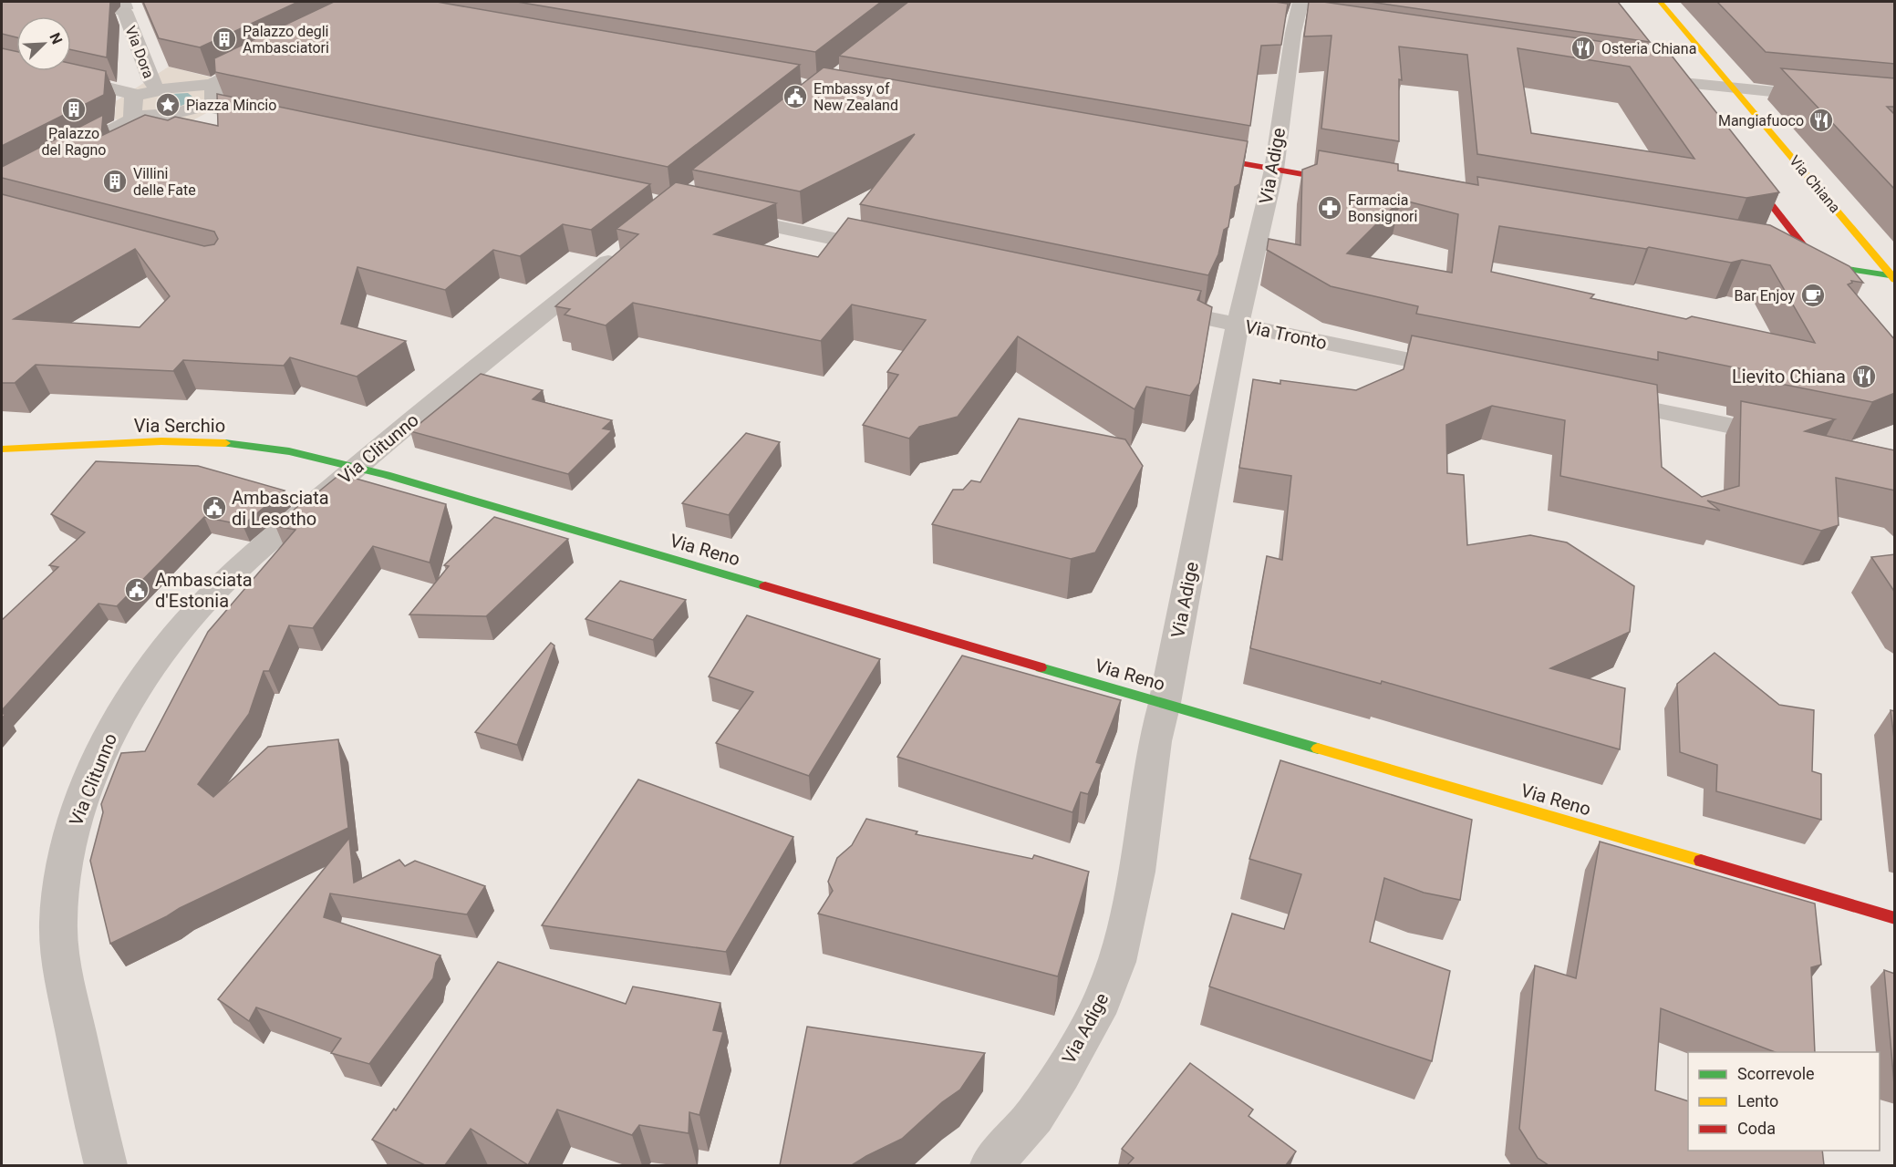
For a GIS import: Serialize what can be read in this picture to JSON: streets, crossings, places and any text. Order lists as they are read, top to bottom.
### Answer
{
  "streets": {
    "street": [
      "Via Dora",
      "Via Adige",
      "Via Chiana",
      "Via Tronto",
      "Via Serchio",
      "Via Clitunno",
      "Via Reno"
    ]
  },
  "crossings": [
    ["Via Adige", "Via Tronto"],
    ["Via Adige", "Via Reno"],
    ["Via Serchio", "Via Clitunno"],
    ["Via Serchio", "Via Reno"],
    ["Via Clitunno", "Via Reno"]
  ],
  "places": {
    "building": ["Palazzo degli Ambasciatori", "Palazzo del Ragno", "Villini delle Fate"],
    "restaurant": ["Osteria Chiana", "Mangiafuoco", "Lievito Chiana"],
    "public building": ["Embassy of New Zealand", "Ambasciata di Lesotho", "Ambasciata d'Estonia"],
    "place": ["Piazza Mincio"],
    "pharmacy": ["Farmacia Bonsignori"],
    "cafe": ["Bar Enjoy"]
  },
  "legend": ["Scorrevole", "Lento", "Coda"],
  "north": "top right"
}
